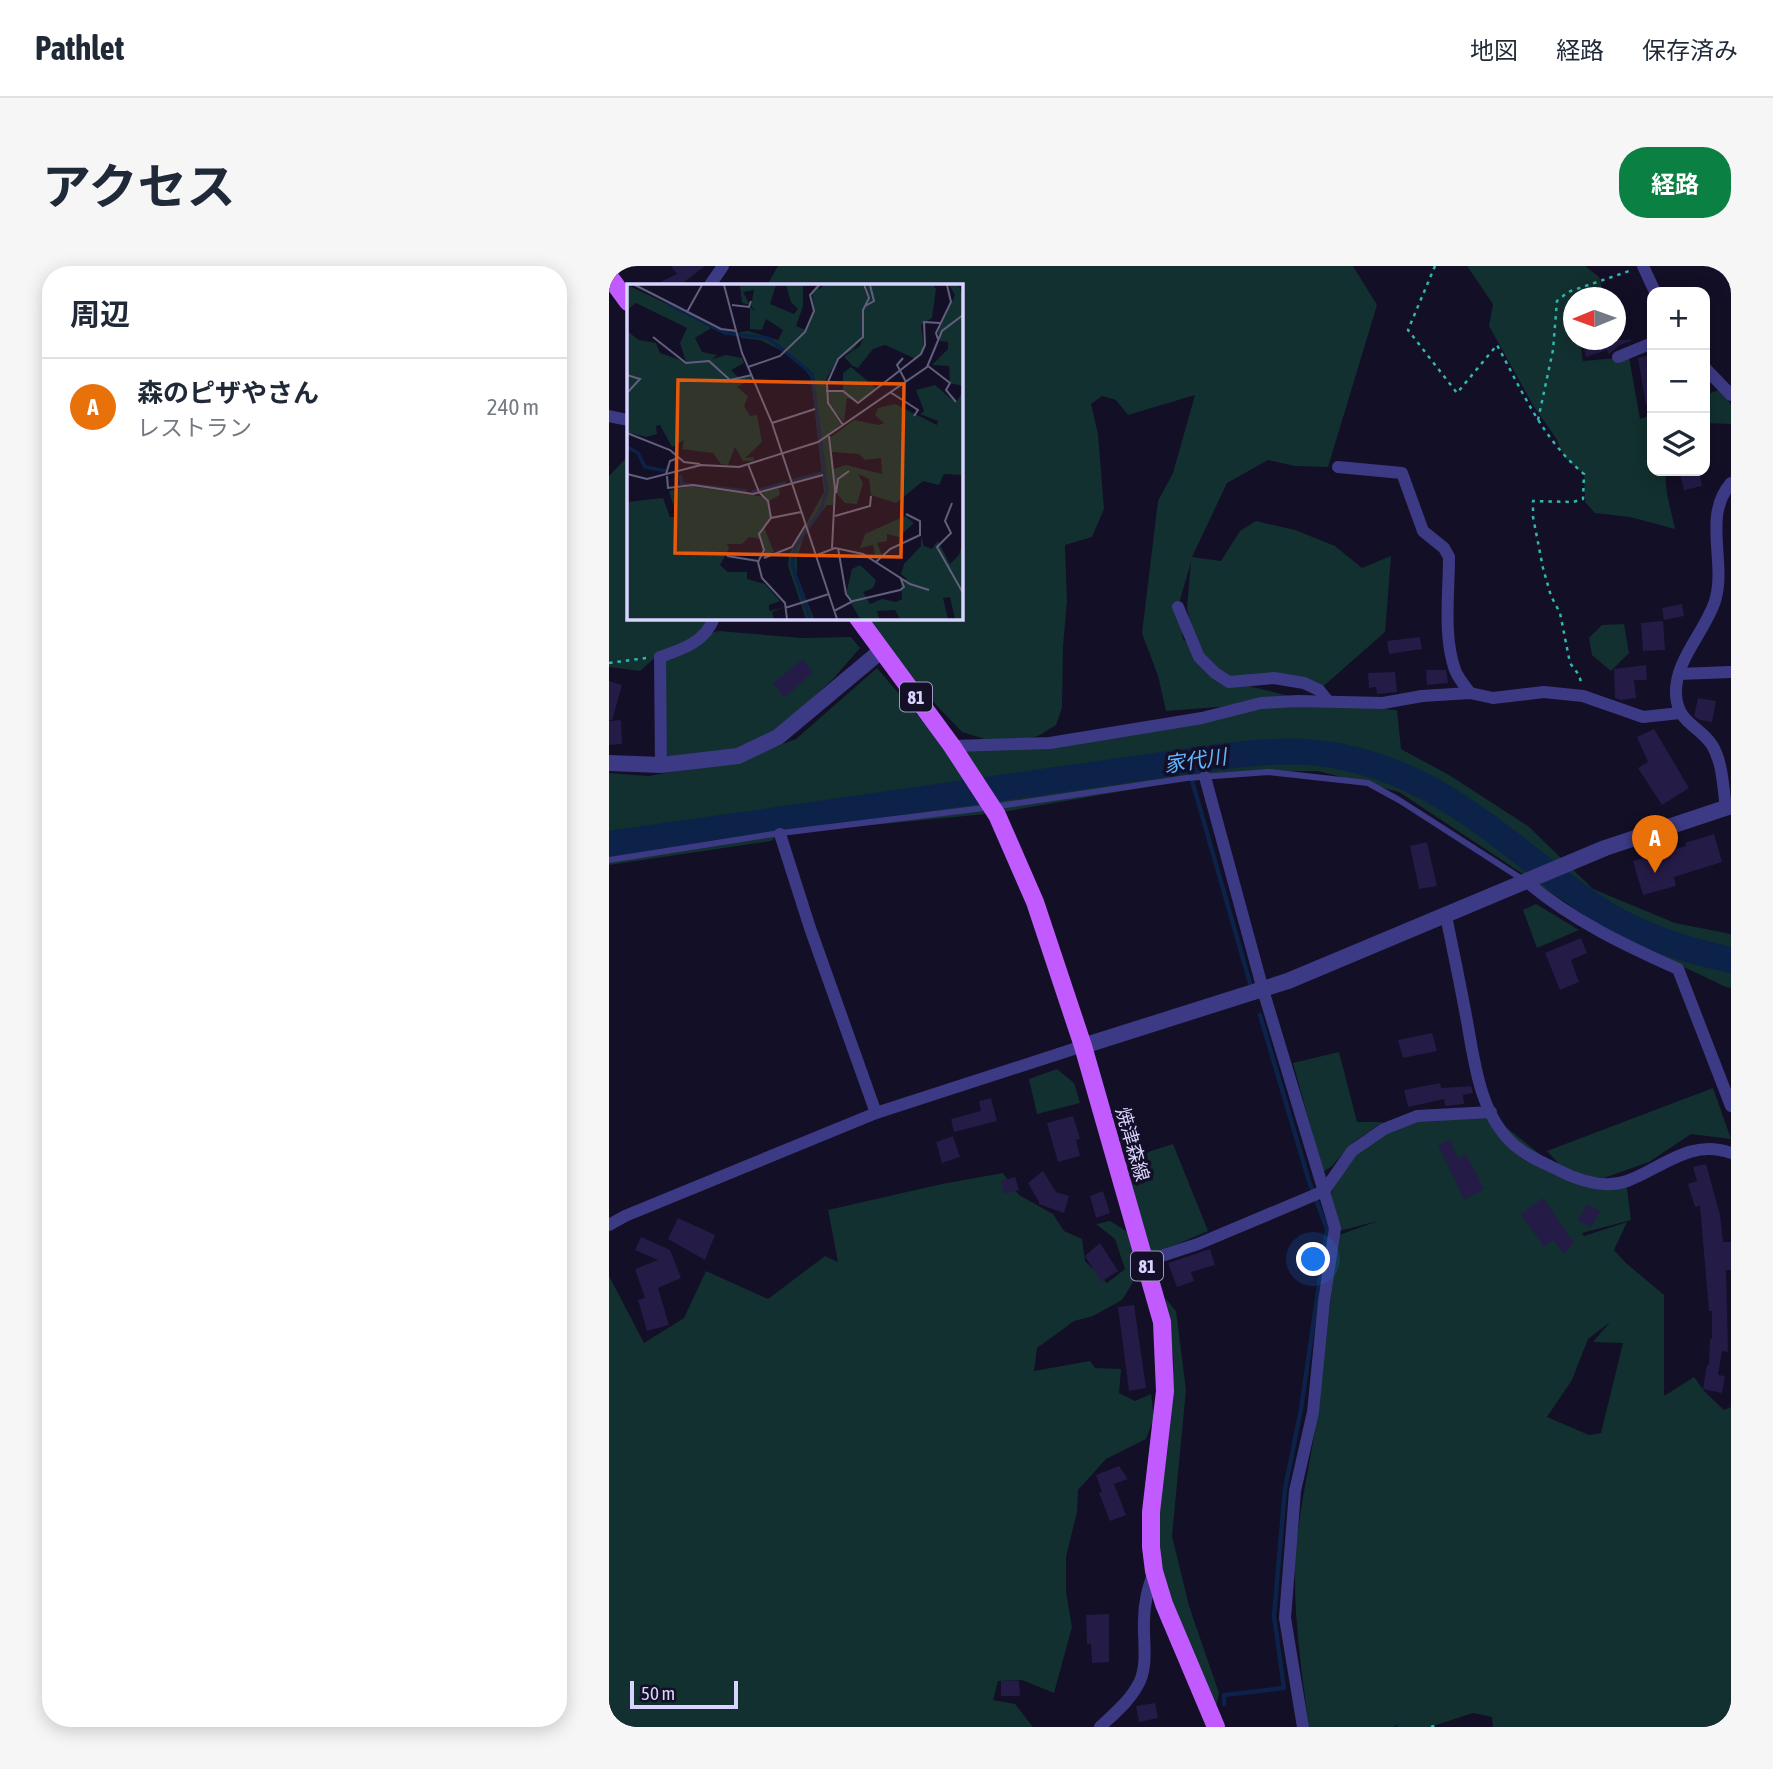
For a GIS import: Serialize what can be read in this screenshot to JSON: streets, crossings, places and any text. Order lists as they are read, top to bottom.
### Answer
{
  "streets": {
    "main road": ["81", "焼津森線"]
  },
  "water": ["家代川"],
  "scale_bar": "50 m",
  "north": "left",
  "page": {
    "header": "Pathlet",
    "nav": ["地図", "経路", "保存済み"],
    "title": "アクセス",
    "buttons": "経路",
    "heading": "周辺",
    "map_buttons": ["+", "−"],
    "list": [
      {
        "mark": "A",
        "name": "森のピザやさん",
        "note": "レストラン",
        "value": "240 m"
      }
    ],
    "pins": "A",
    "scale": "50 m"
  }
}
